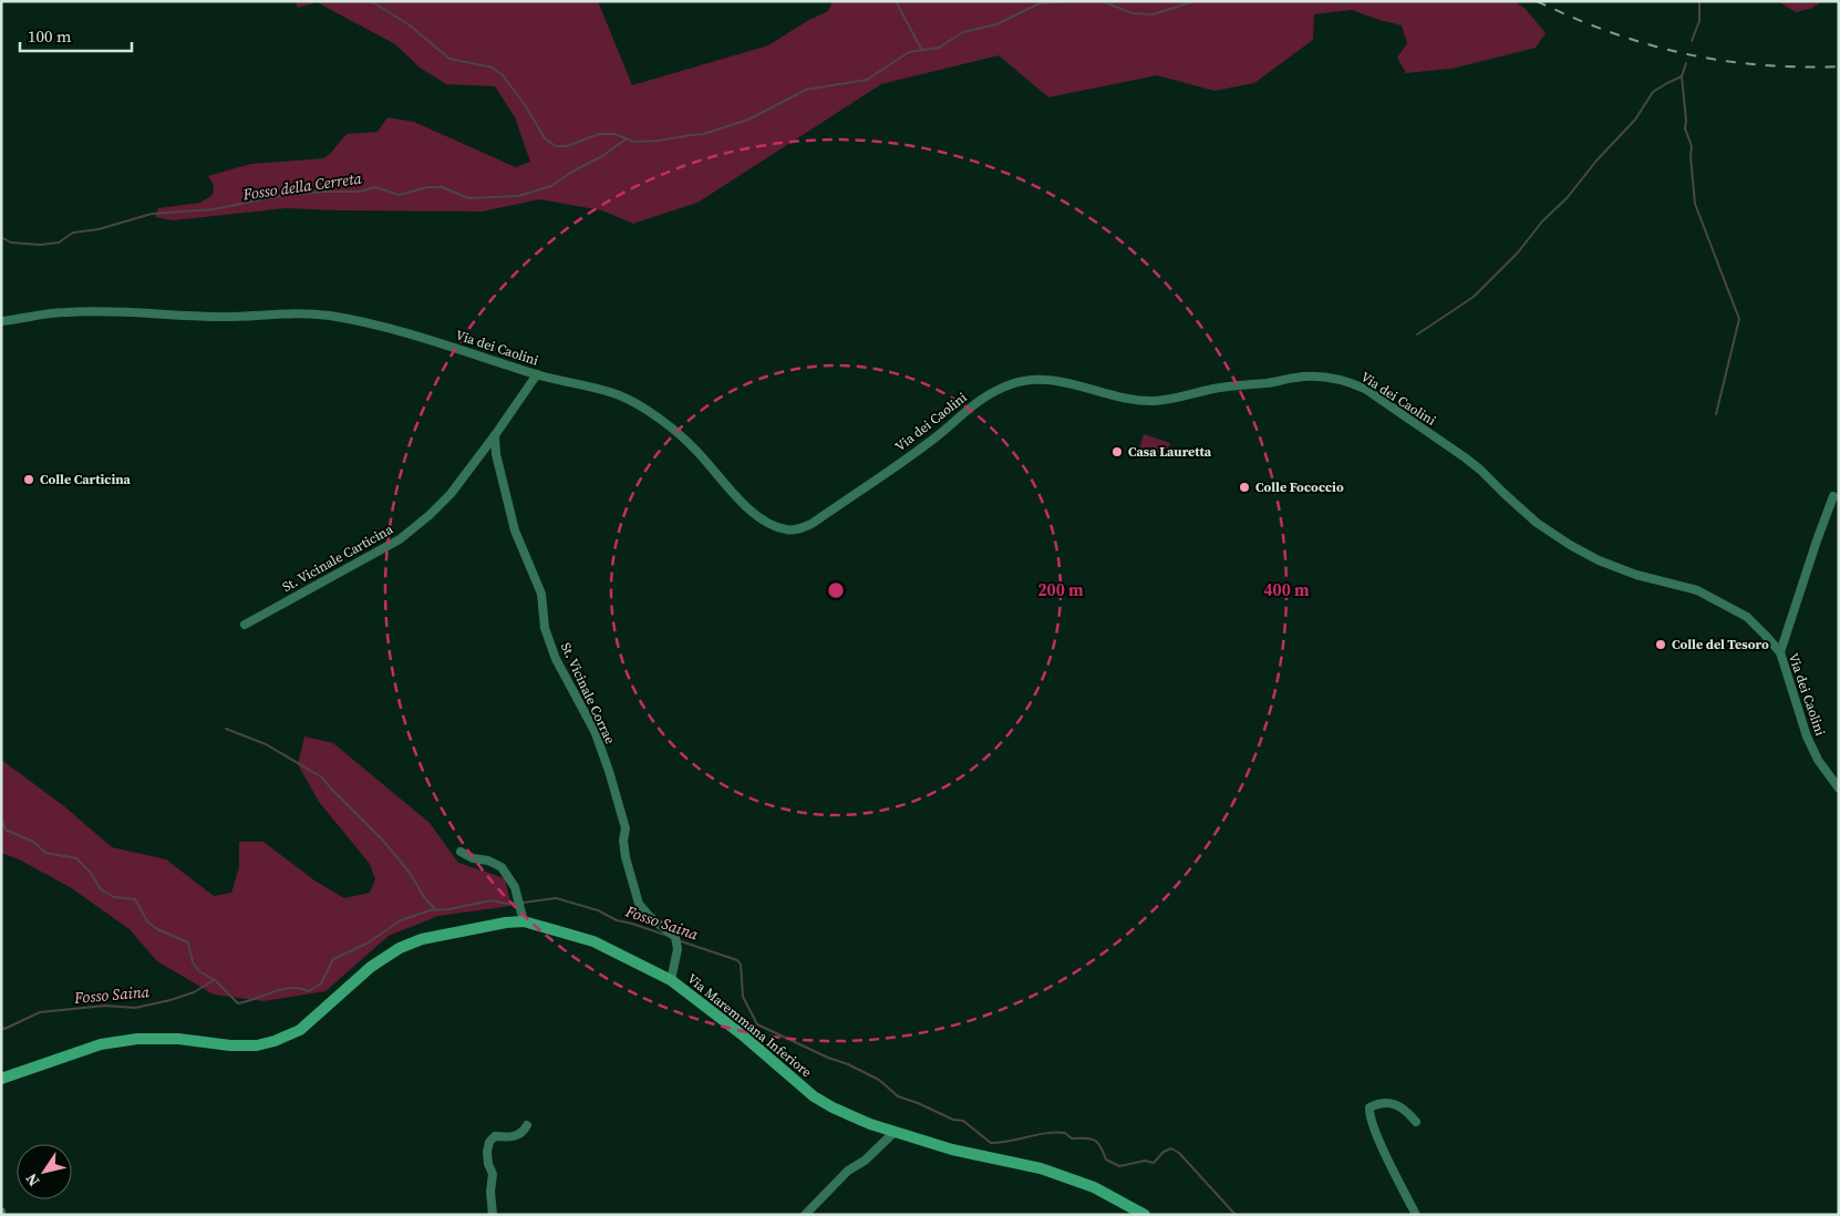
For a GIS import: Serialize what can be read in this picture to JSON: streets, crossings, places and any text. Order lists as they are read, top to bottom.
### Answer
{
  "streets": {
    "main road": ["Via Maremmana Inferiore"],
    "street": ["Via dei Caolini", "St. Vicinale Carticina", "St. Vicinale Corrae"]
  },
  "crossings": [
    ["Via dei Caolini", "St. Vicinale Carticina"],
    ["St. Vicinale Carticina", "St. Vicinale Corrae"],
    ["St. Vicinale Corrae", "Via Maremmana Inferiore"]
  ],
  "water": ["Fosso della Cerreta", "Fosso Saina"],
  "places": [
    "Casa Lauretta",
    "Colle Carticina",
    "Colle Fococcio",
    "Colle del Tesoro"
  ],
  "scale_bar": "100 m",
  "north": "bottom left",
  "rings": ["200 m", "400 m"]
}
